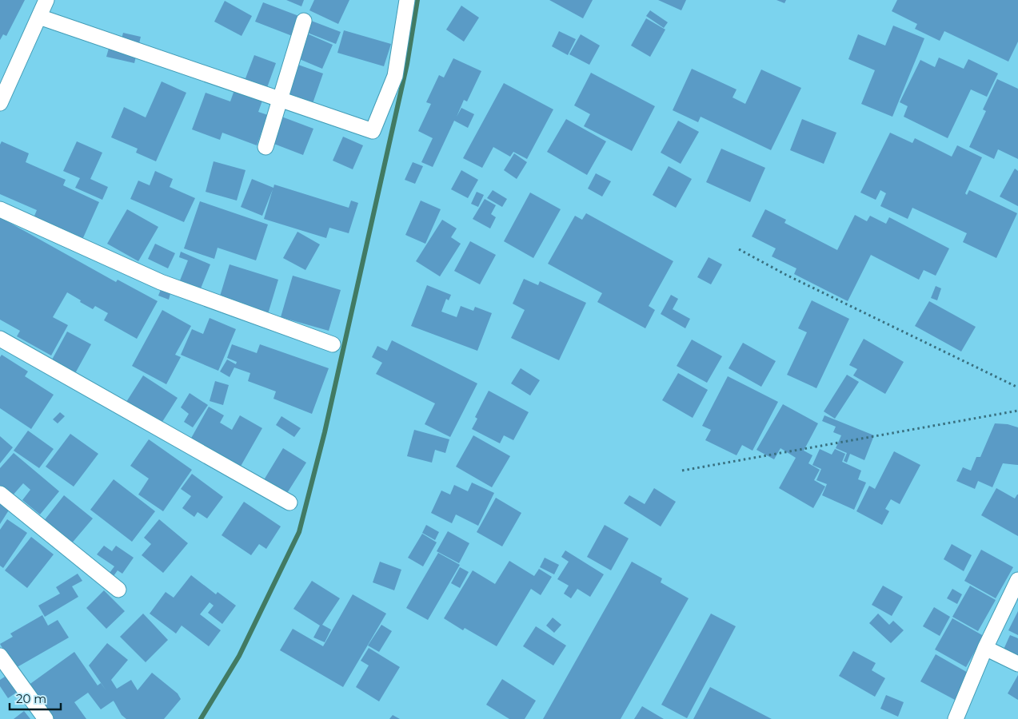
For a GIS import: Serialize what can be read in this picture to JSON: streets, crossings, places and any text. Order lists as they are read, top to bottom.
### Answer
{
  "scale_bar": "20 m"
}
